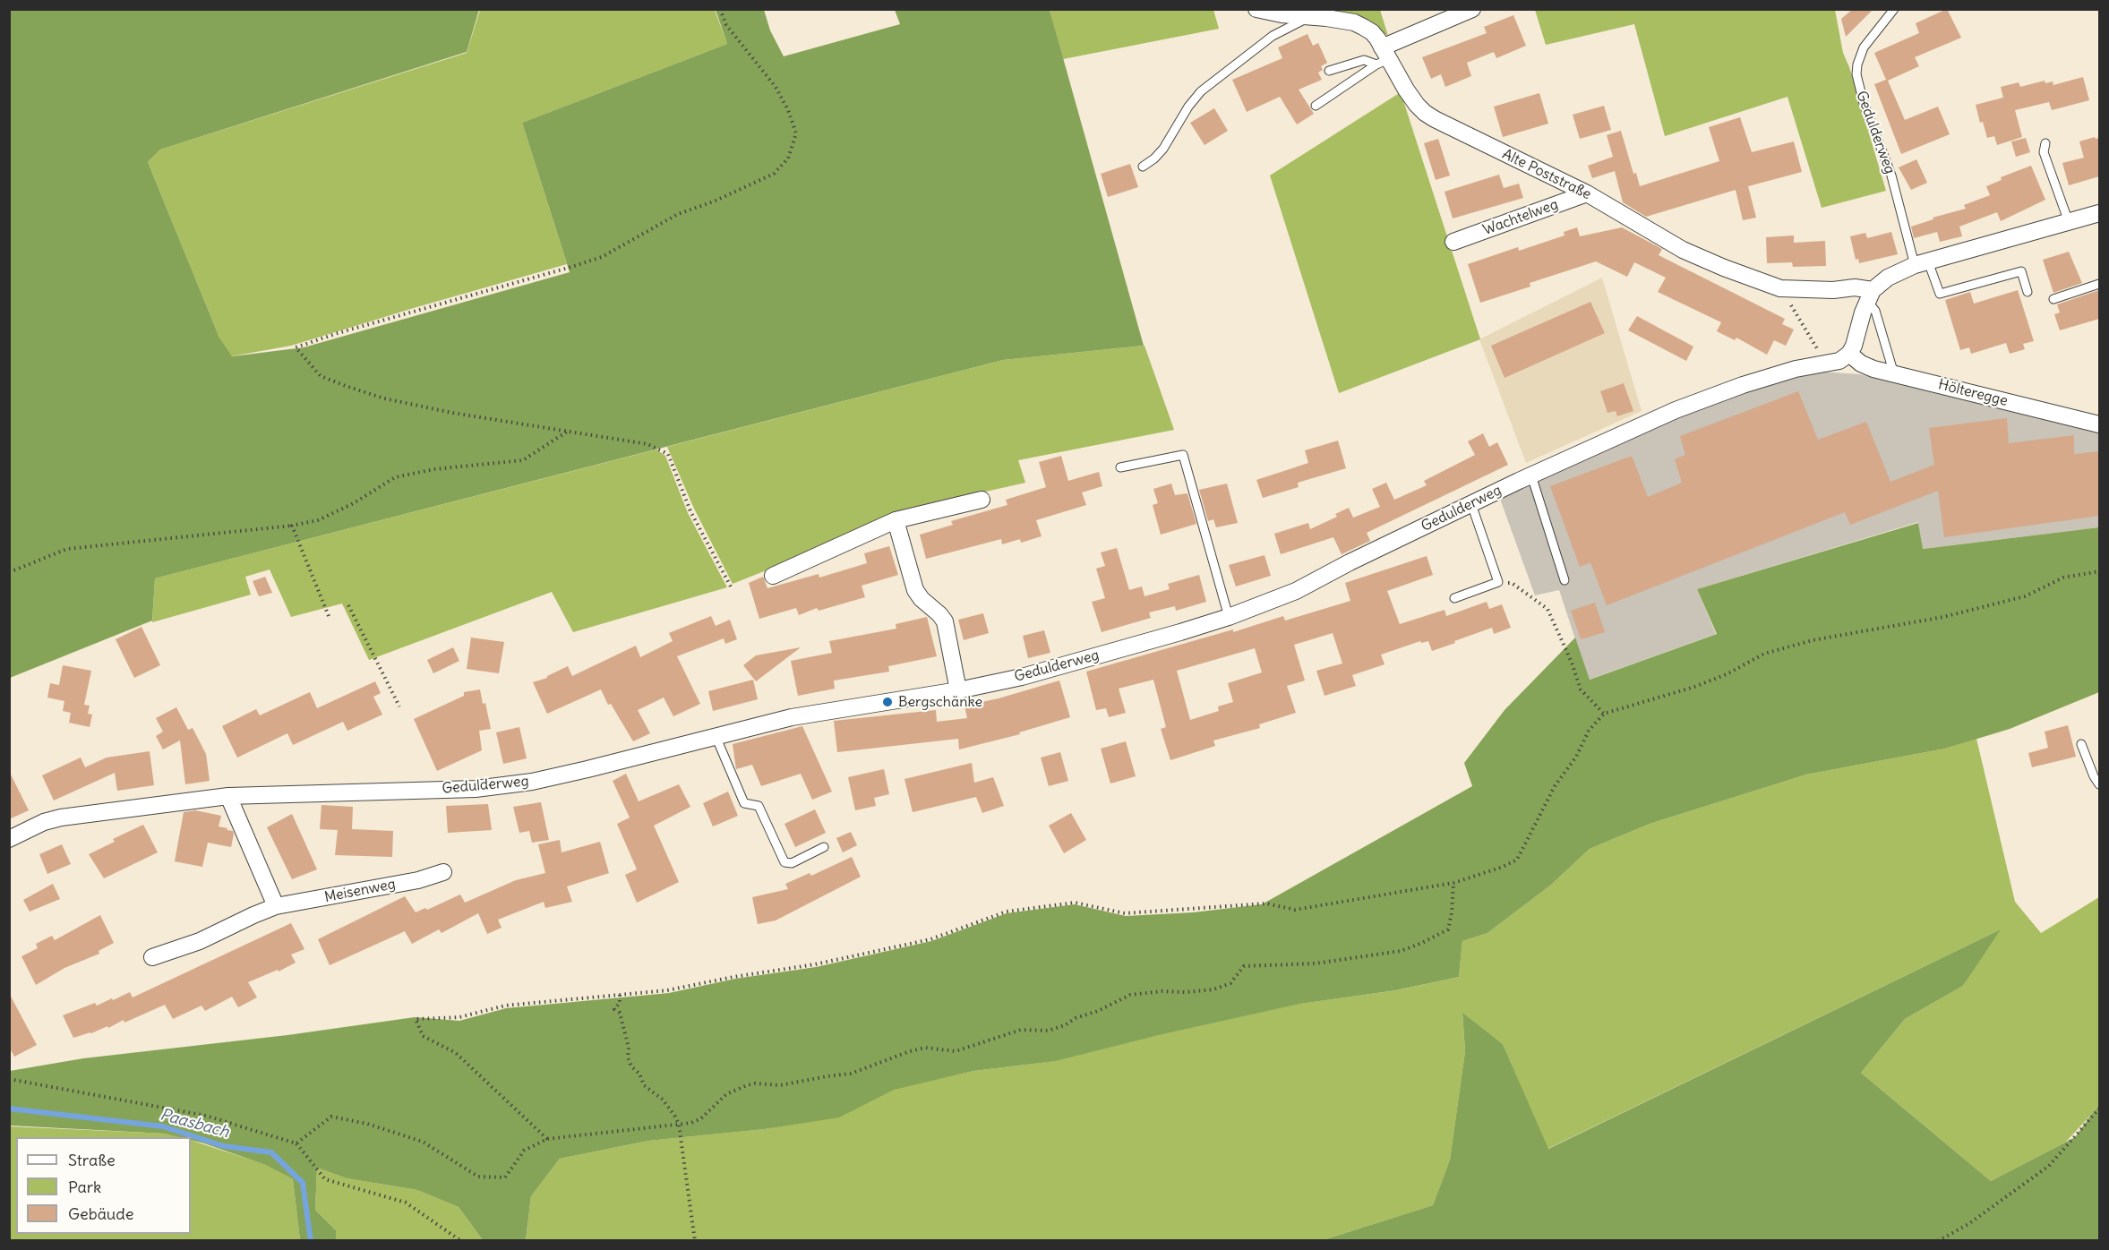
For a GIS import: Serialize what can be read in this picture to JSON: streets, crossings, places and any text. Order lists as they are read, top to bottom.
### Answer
{
  "streets": {
    "street": [
      "Gedulderweg",
      "Alte Poststraße",
      "Wachtelweg",
      "Hölteregge",
      "Meisenweg"
    ]
  },
  "crossings": [
    ["Gedulderweg", "Hölteregge"],
    ["Alte Poststraße", "Wachtelweg"]
  ],
  "water": ["Paasbach"],
  "places": ["Bergschänke"],
  "legend": ["Straße", "Park", "Gebäude"]
}
